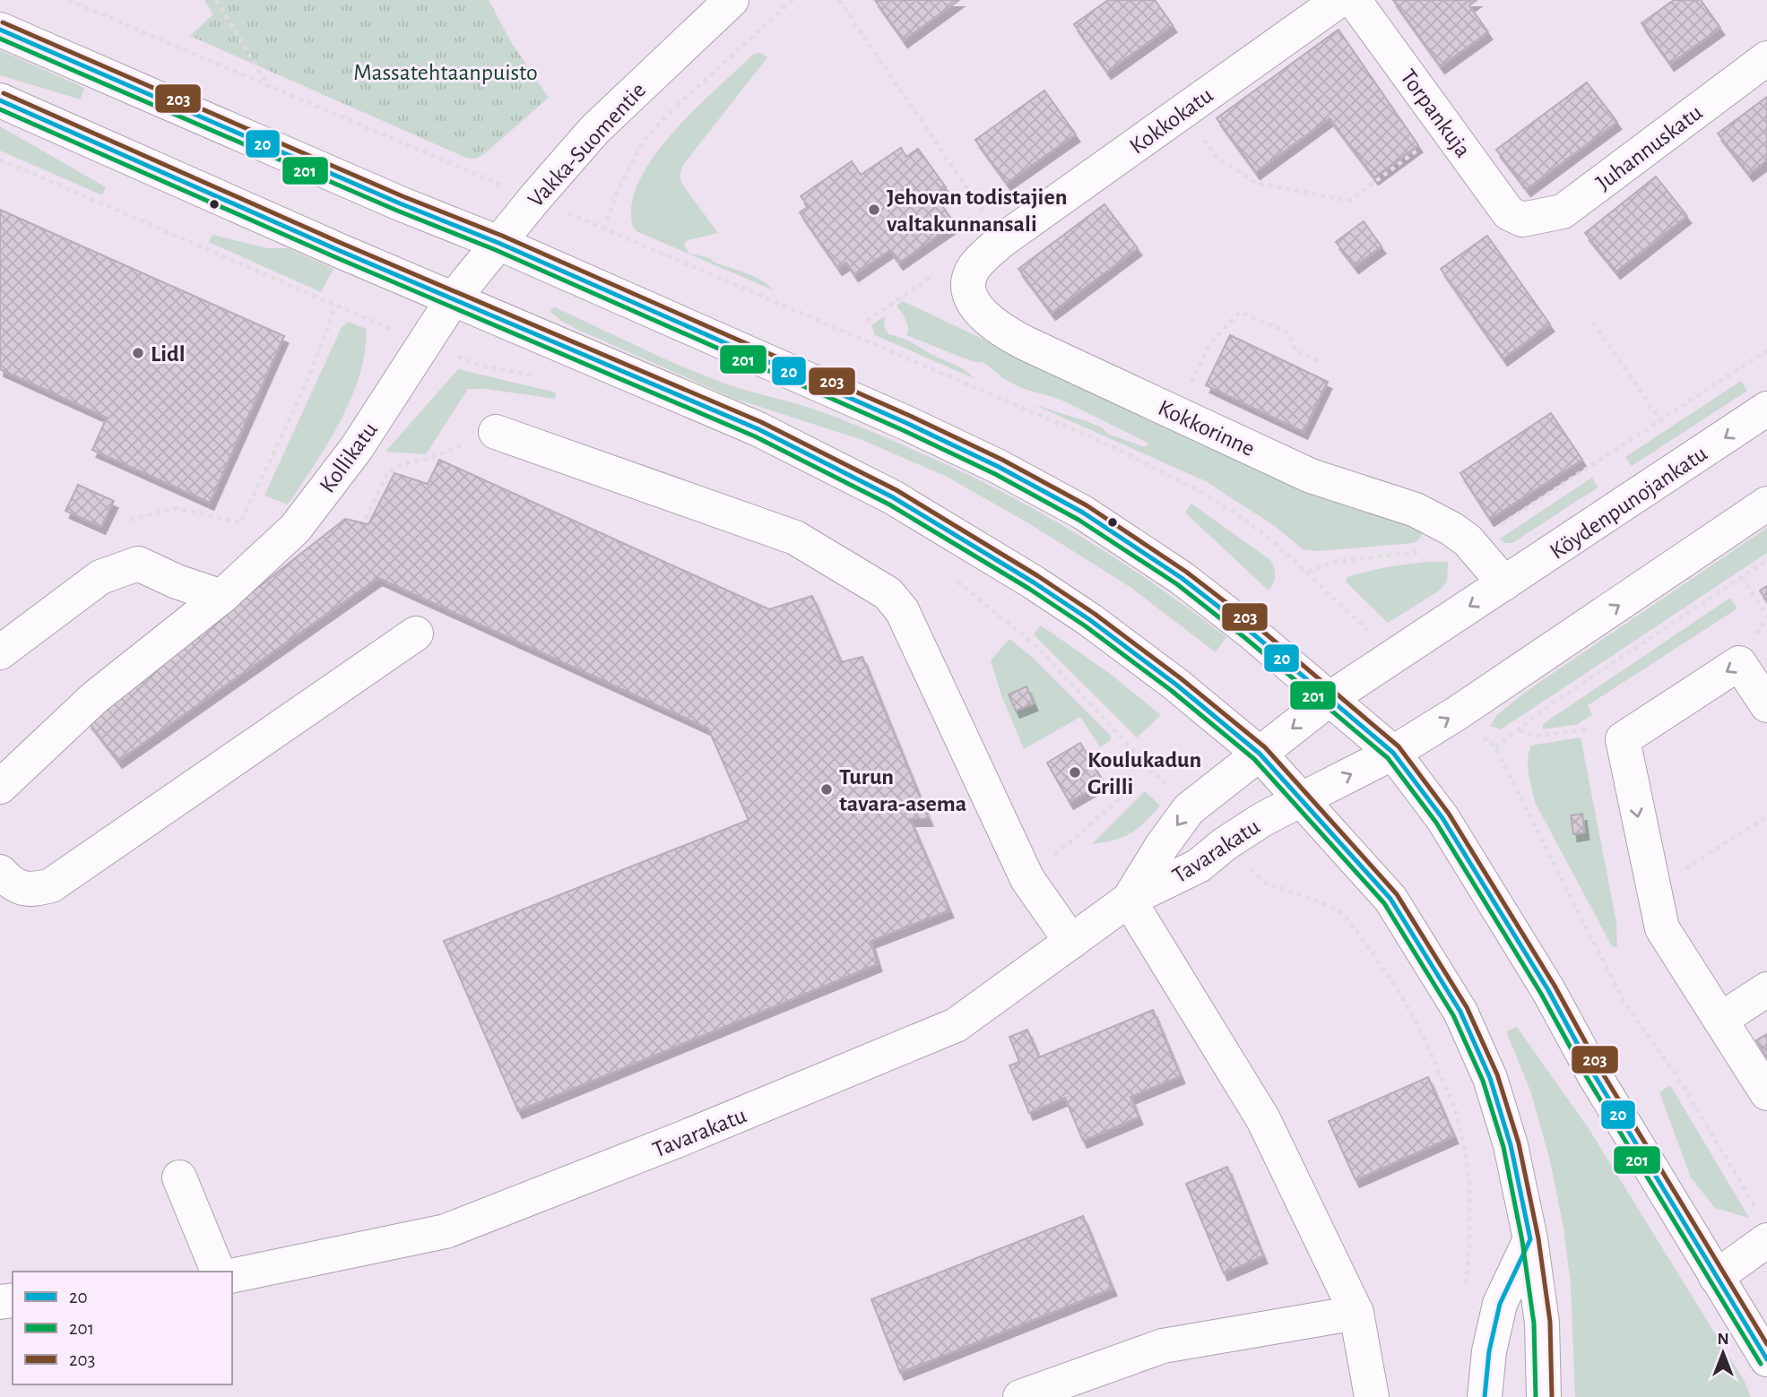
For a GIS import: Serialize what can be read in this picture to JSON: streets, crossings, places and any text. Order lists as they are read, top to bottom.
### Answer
{
  "streets": {
    "main road": [
      "Torpankuja",
      "Kokkokatu",
      "Vakka-Suomentie",
      "Juhannuskatu",
      "Kokkorinne",
      "Kollikatu",
      "Köydenpunojankatu",
      "Tavarakatu"
    ]
  },
  "crossings": [
    ["Torpankuja", "Juhannuskatu"],
    ["Kokkokatu", "Kokkorinne"],
    ["Vakka-Suomentie", "Kollikatu"],
    ["Kokkorinne", "Köydenpunojankatu"],
    ["Köydenpunojankatu", "Tavarakatu"]
  ],
  "parks": ["Massatehtaanpuisto"],
  "places": [
    "Jehovan todistajien valtakunnansali",
    "Lidl",
    "Koulukadun Grilli",
    "Turun tavara-asema"
  ],
  "lines": ["transit line 203", "transit line 20", "transit line 201"],
  "legend": ["20", "201", "203"],
  "north": "top"
}
